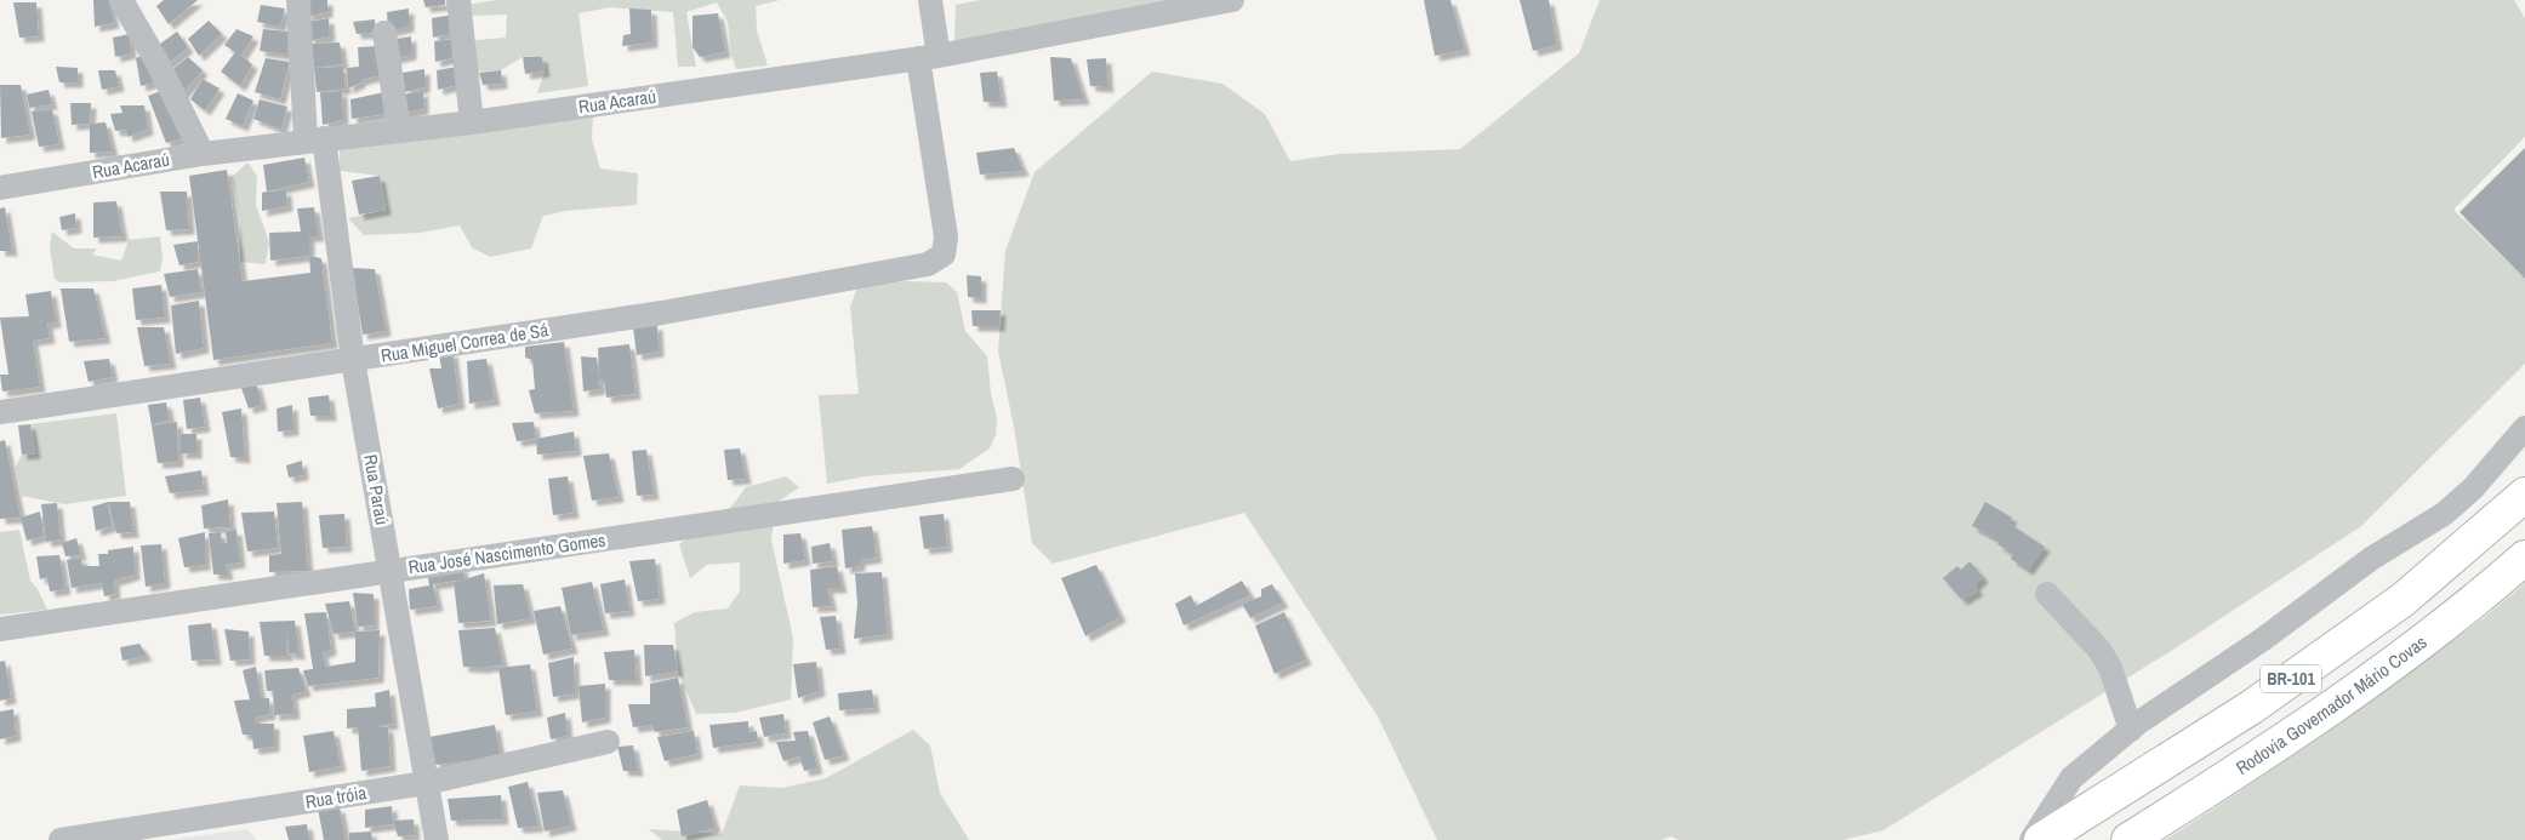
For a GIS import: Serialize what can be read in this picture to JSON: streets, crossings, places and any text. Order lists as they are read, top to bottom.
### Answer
{
  "streets": {
    "highway": ["BR-101", "Rodovia Governador Mário Covas"],
    "street": [
      "Rua Acaraú",
      "Rua Miguel Correa de Sá",
      "Rua Paraú",
      "Rua José Nascimento Gomes",
      "Rua tróia"
    ]
  },
  "crossings": [
    ["Rua Acaraú", "Rua Miguel Correa de Sá"],
    ["Rua Acaraú", "Rua Paraú"],
    ["Rua Miguel Correa de Sá", "Rua Paraú"],
    ["Rua Paraú", "Rua José Nascimento Gomes"],
    ["Rua Paraú", "Rua tróia"]
  ]
}
